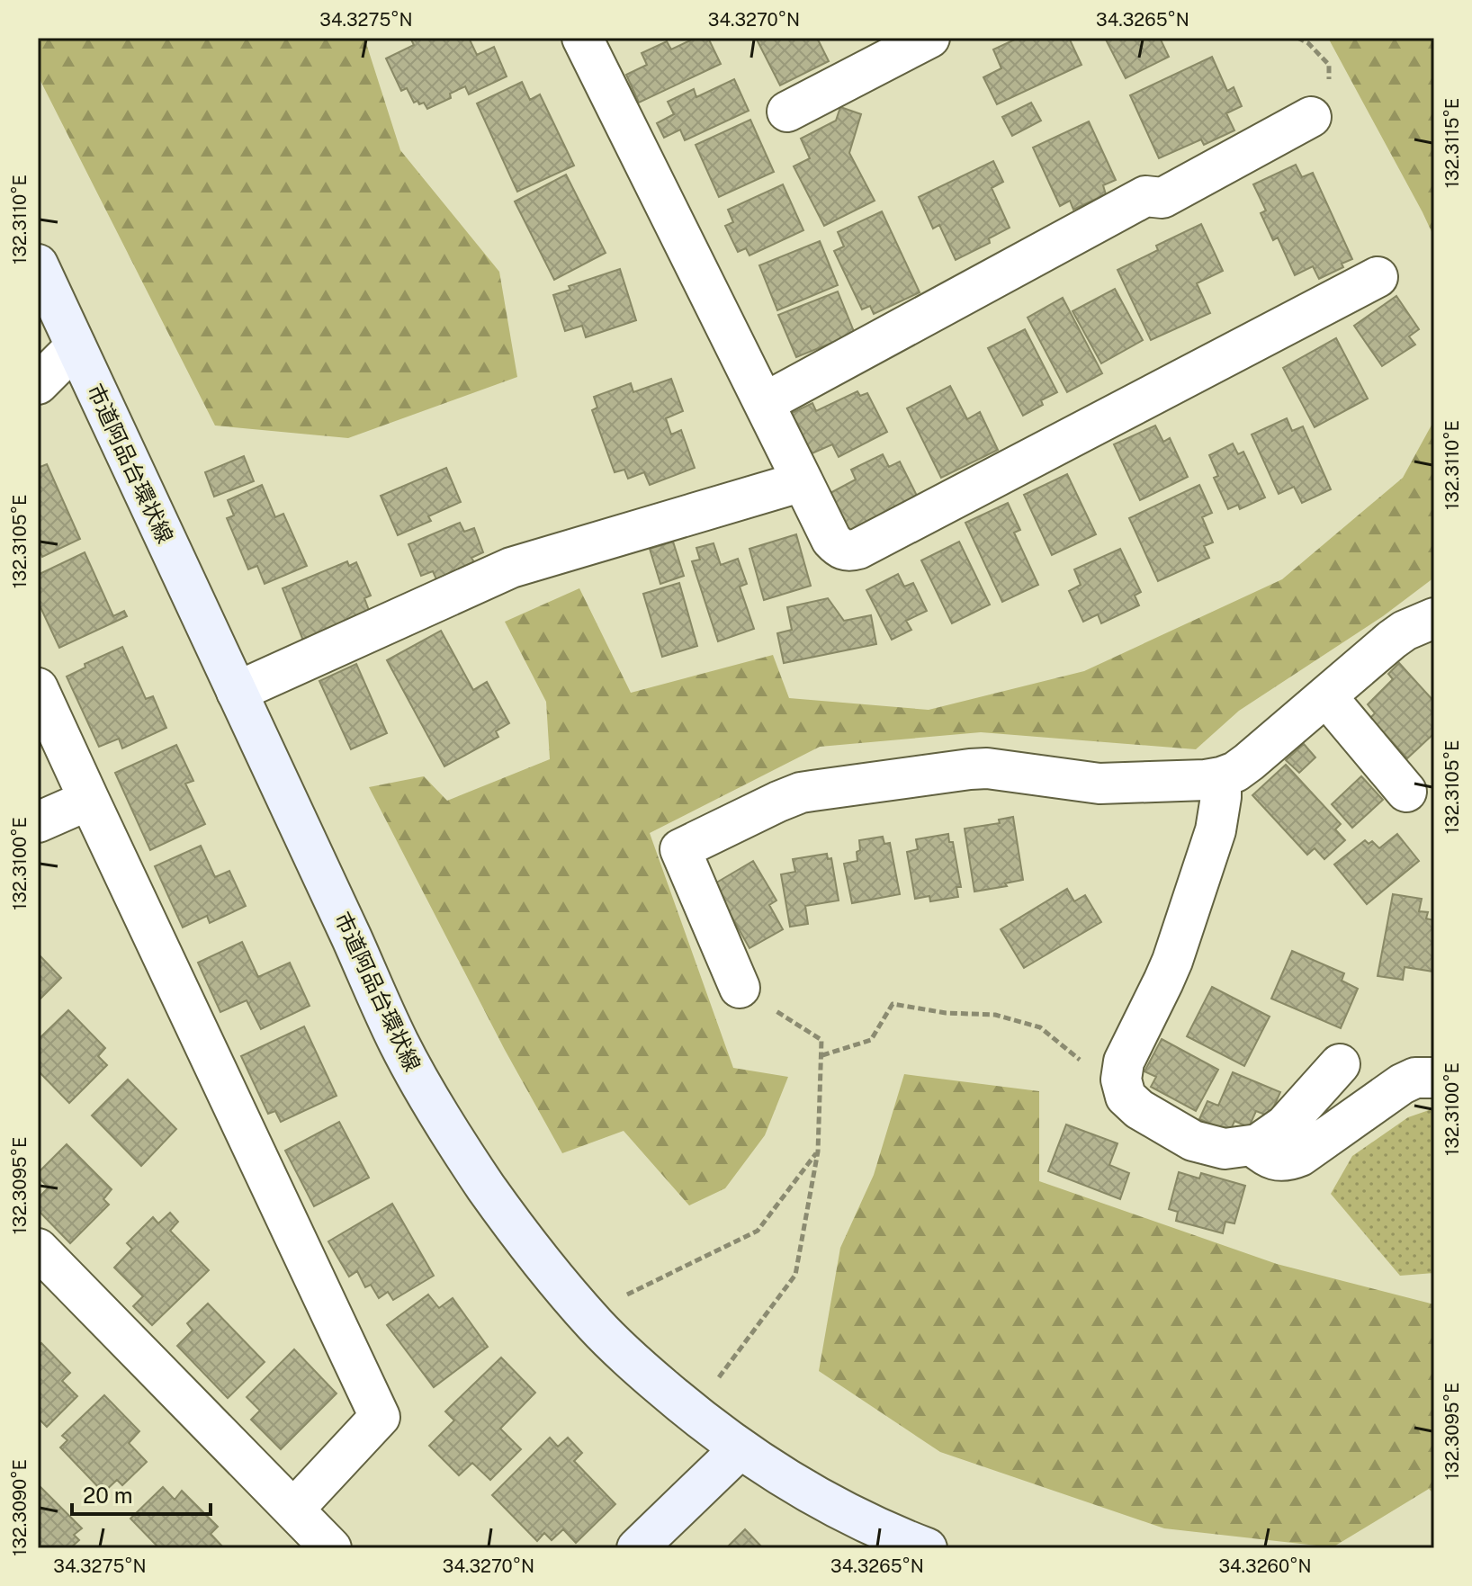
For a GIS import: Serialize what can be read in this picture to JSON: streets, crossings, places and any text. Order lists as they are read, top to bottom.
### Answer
{
  "streets": {
    "street": ["市道阿品台環状線"]
  },
  "scale_bar": "20 m",
  "coordinates": [
    "34.3275°N",
    "34.3270°N",
    "34.3265°N",
    "132.3115°E",
    "132.3110°E",
    "132.3105°E",
    "132.3100°E",
    "132.3095°E",
    "132.3090°E",
    "34.3260°N"
  ]
}
